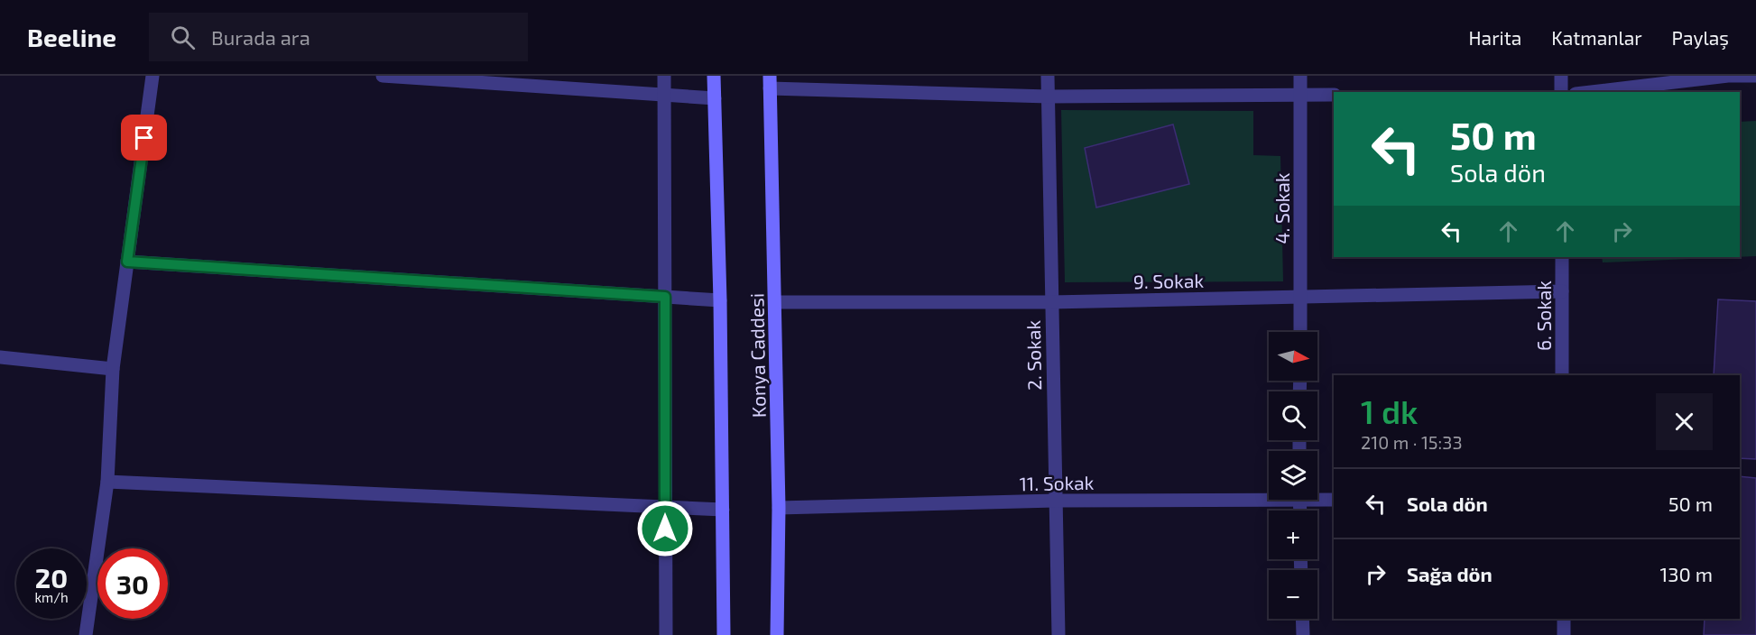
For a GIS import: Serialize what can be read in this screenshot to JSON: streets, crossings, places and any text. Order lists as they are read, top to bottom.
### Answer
{
  "streets": {
    "main road": ["Konya Caddesi"],
    "street": [
      "4. Sokak",
      "9. Sokak",
      "6. Sokak",
      "2. Sokak",
      "11. Sokak"
    ]
  },
  "crossings": [
    ["4. Sokak", "9. Sokak"],
    ["9. Sokak", "6. Sokak"],
    ["9. Sokak", "Konya Caddesi"],
    ["9. Sokak", "2. Sokak"],
    ["Konya Caddesi", "11. Sokak"],
    ["2. Sokak", "11. Sokak"]
  ],
  "north": "right",
  "page": {
    "header": "Beeline",
    "search": "Burada ara",
    "nav": ["Harita", "Katmanlar", "Paylaş"],
    "turn": ["50 m", "Sola dön"],
    "map_buttons": ["+", "−"],
    "heading": ["1 dk", "210 m · 15:33"],
    "list": [
      {
        "name": "Sola dön",
        "value": "50 m"
      },
      {
        "name": "Sağa dön",
        "value": "130 m"
      }
    ],
    "speed": "20 km/h",
    "limit": "30"
  }
}
